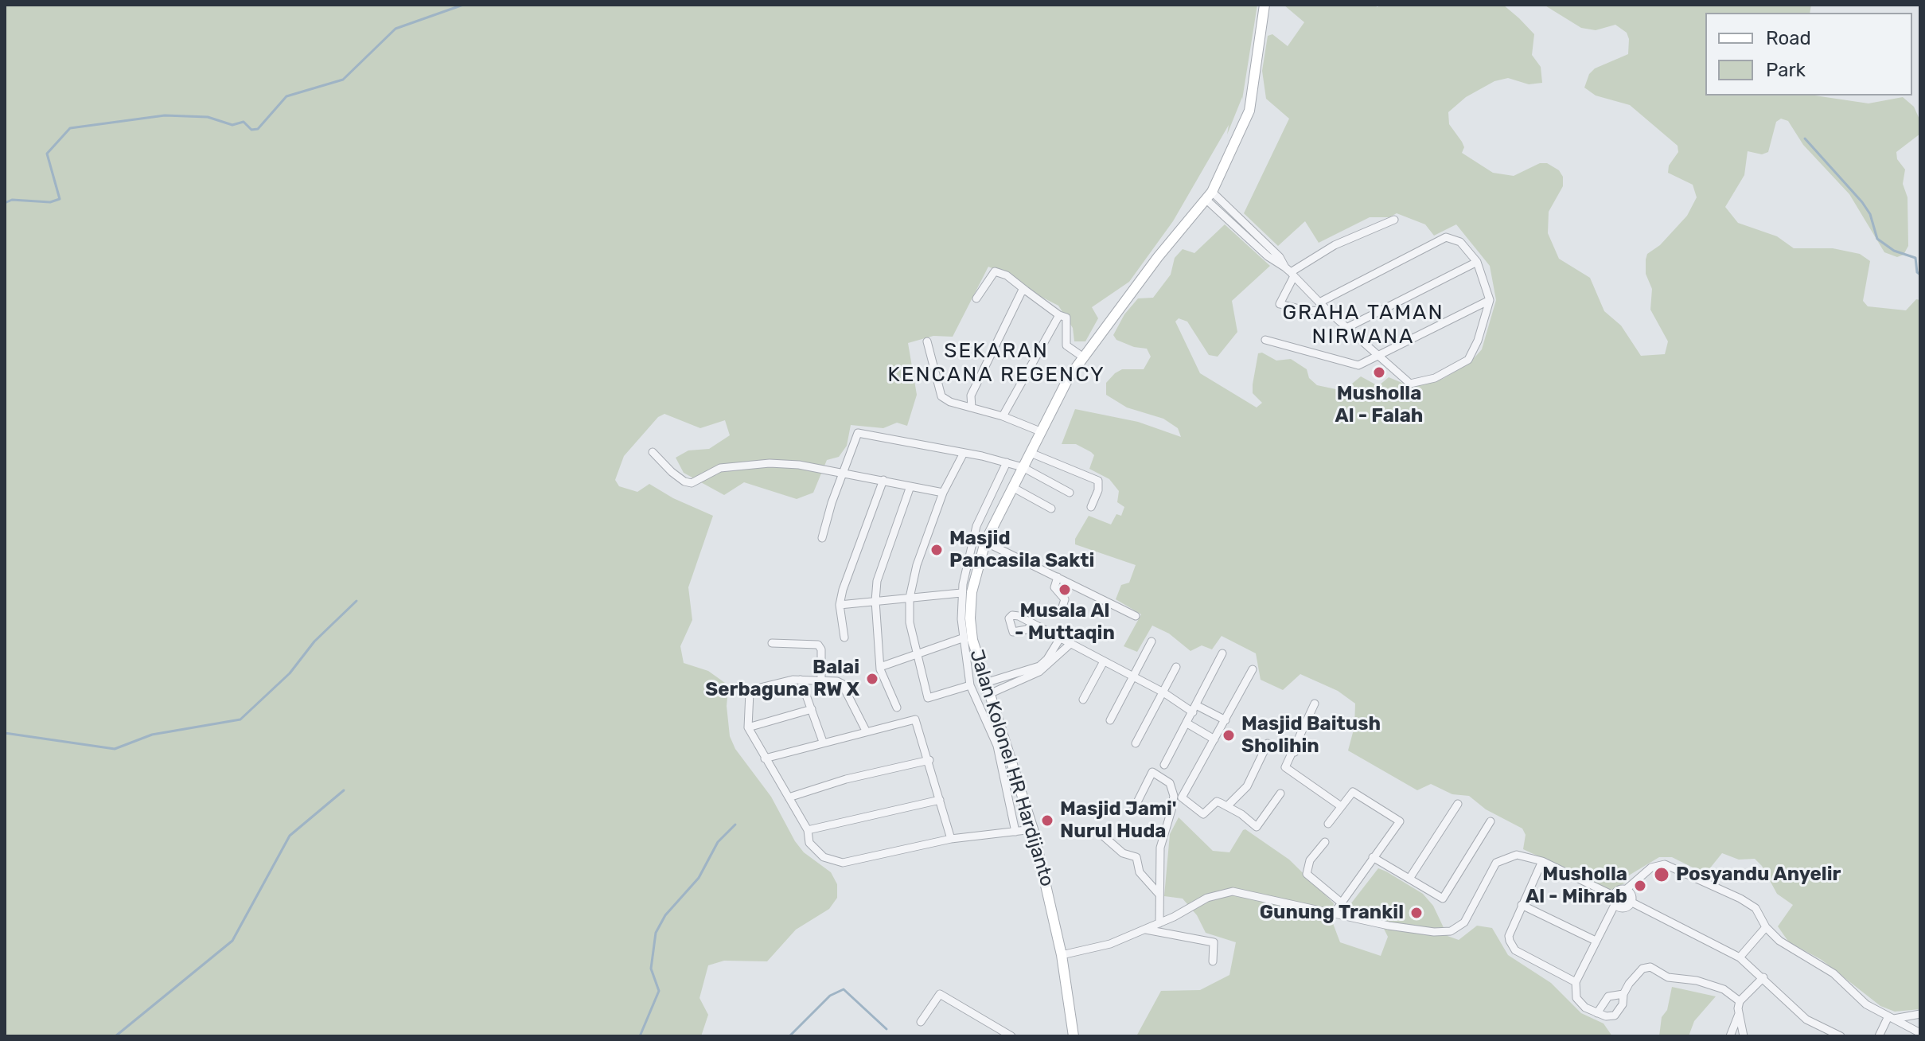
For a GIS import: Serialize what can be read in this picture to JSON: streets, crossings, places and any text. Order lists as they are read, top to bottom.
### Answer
{
  "streets": {
    "main road": ["Jalan Kolonel HR Hardijanto"]
  },
  "districts": ["GRAHA TAMAN NIRWANA", "SEKARAN KENCANA REGENCY"],
  "places": [
    "Musholla Al - Falah",
    "Masjid Pancasila Sakti",
    "Musala Al - Muttaqin",
    "Balai Serbaguna RW X",
    "Masjid Baitush Sholihin",
    "Masjid Jami' Nurul Huda",
    "Posyandu Anyelir",
    "Musholla Al - Mihrab",
    "Gunung Trankil"
  ],
  "legend": ["Road", "Park"]
}
